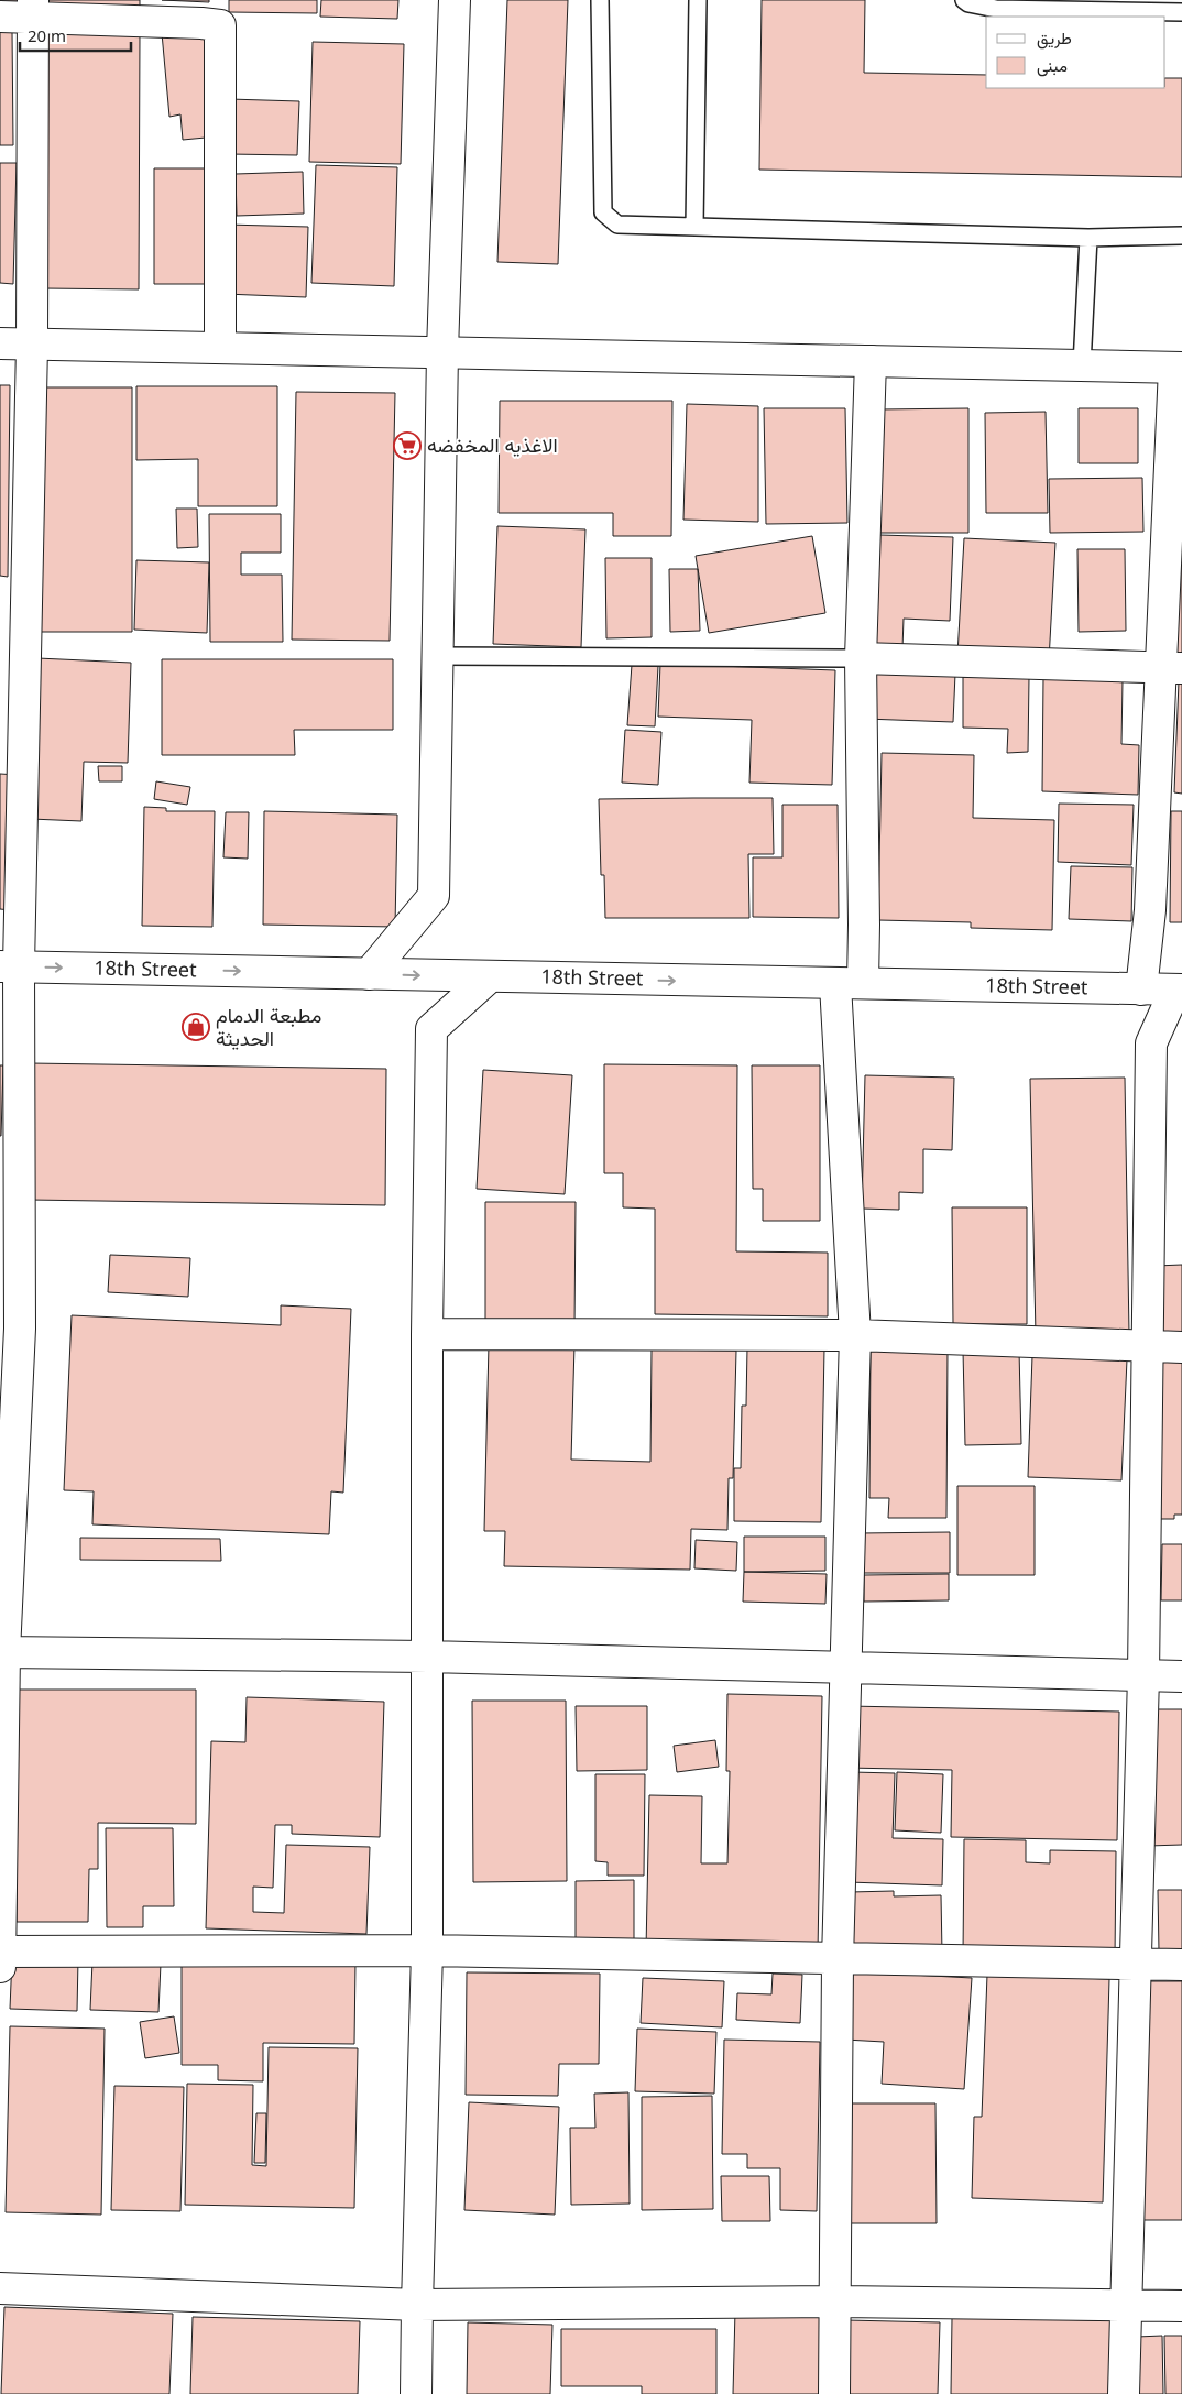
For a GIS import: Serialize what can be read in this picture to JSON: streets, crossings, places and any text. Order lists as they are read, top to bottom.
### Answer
{
  "streets": {
    "street": ["18th Street"]
  },
  "one_way": ["18th Street"],
  "places": {
    "supermarket": ["الاغذيه المخفضه"],
    "shop": ["مطبعة الدمام الحديثة"]
  },
  "legend": ["طريق", "مبنى"],
  "scale_bar": "20 m"
}
